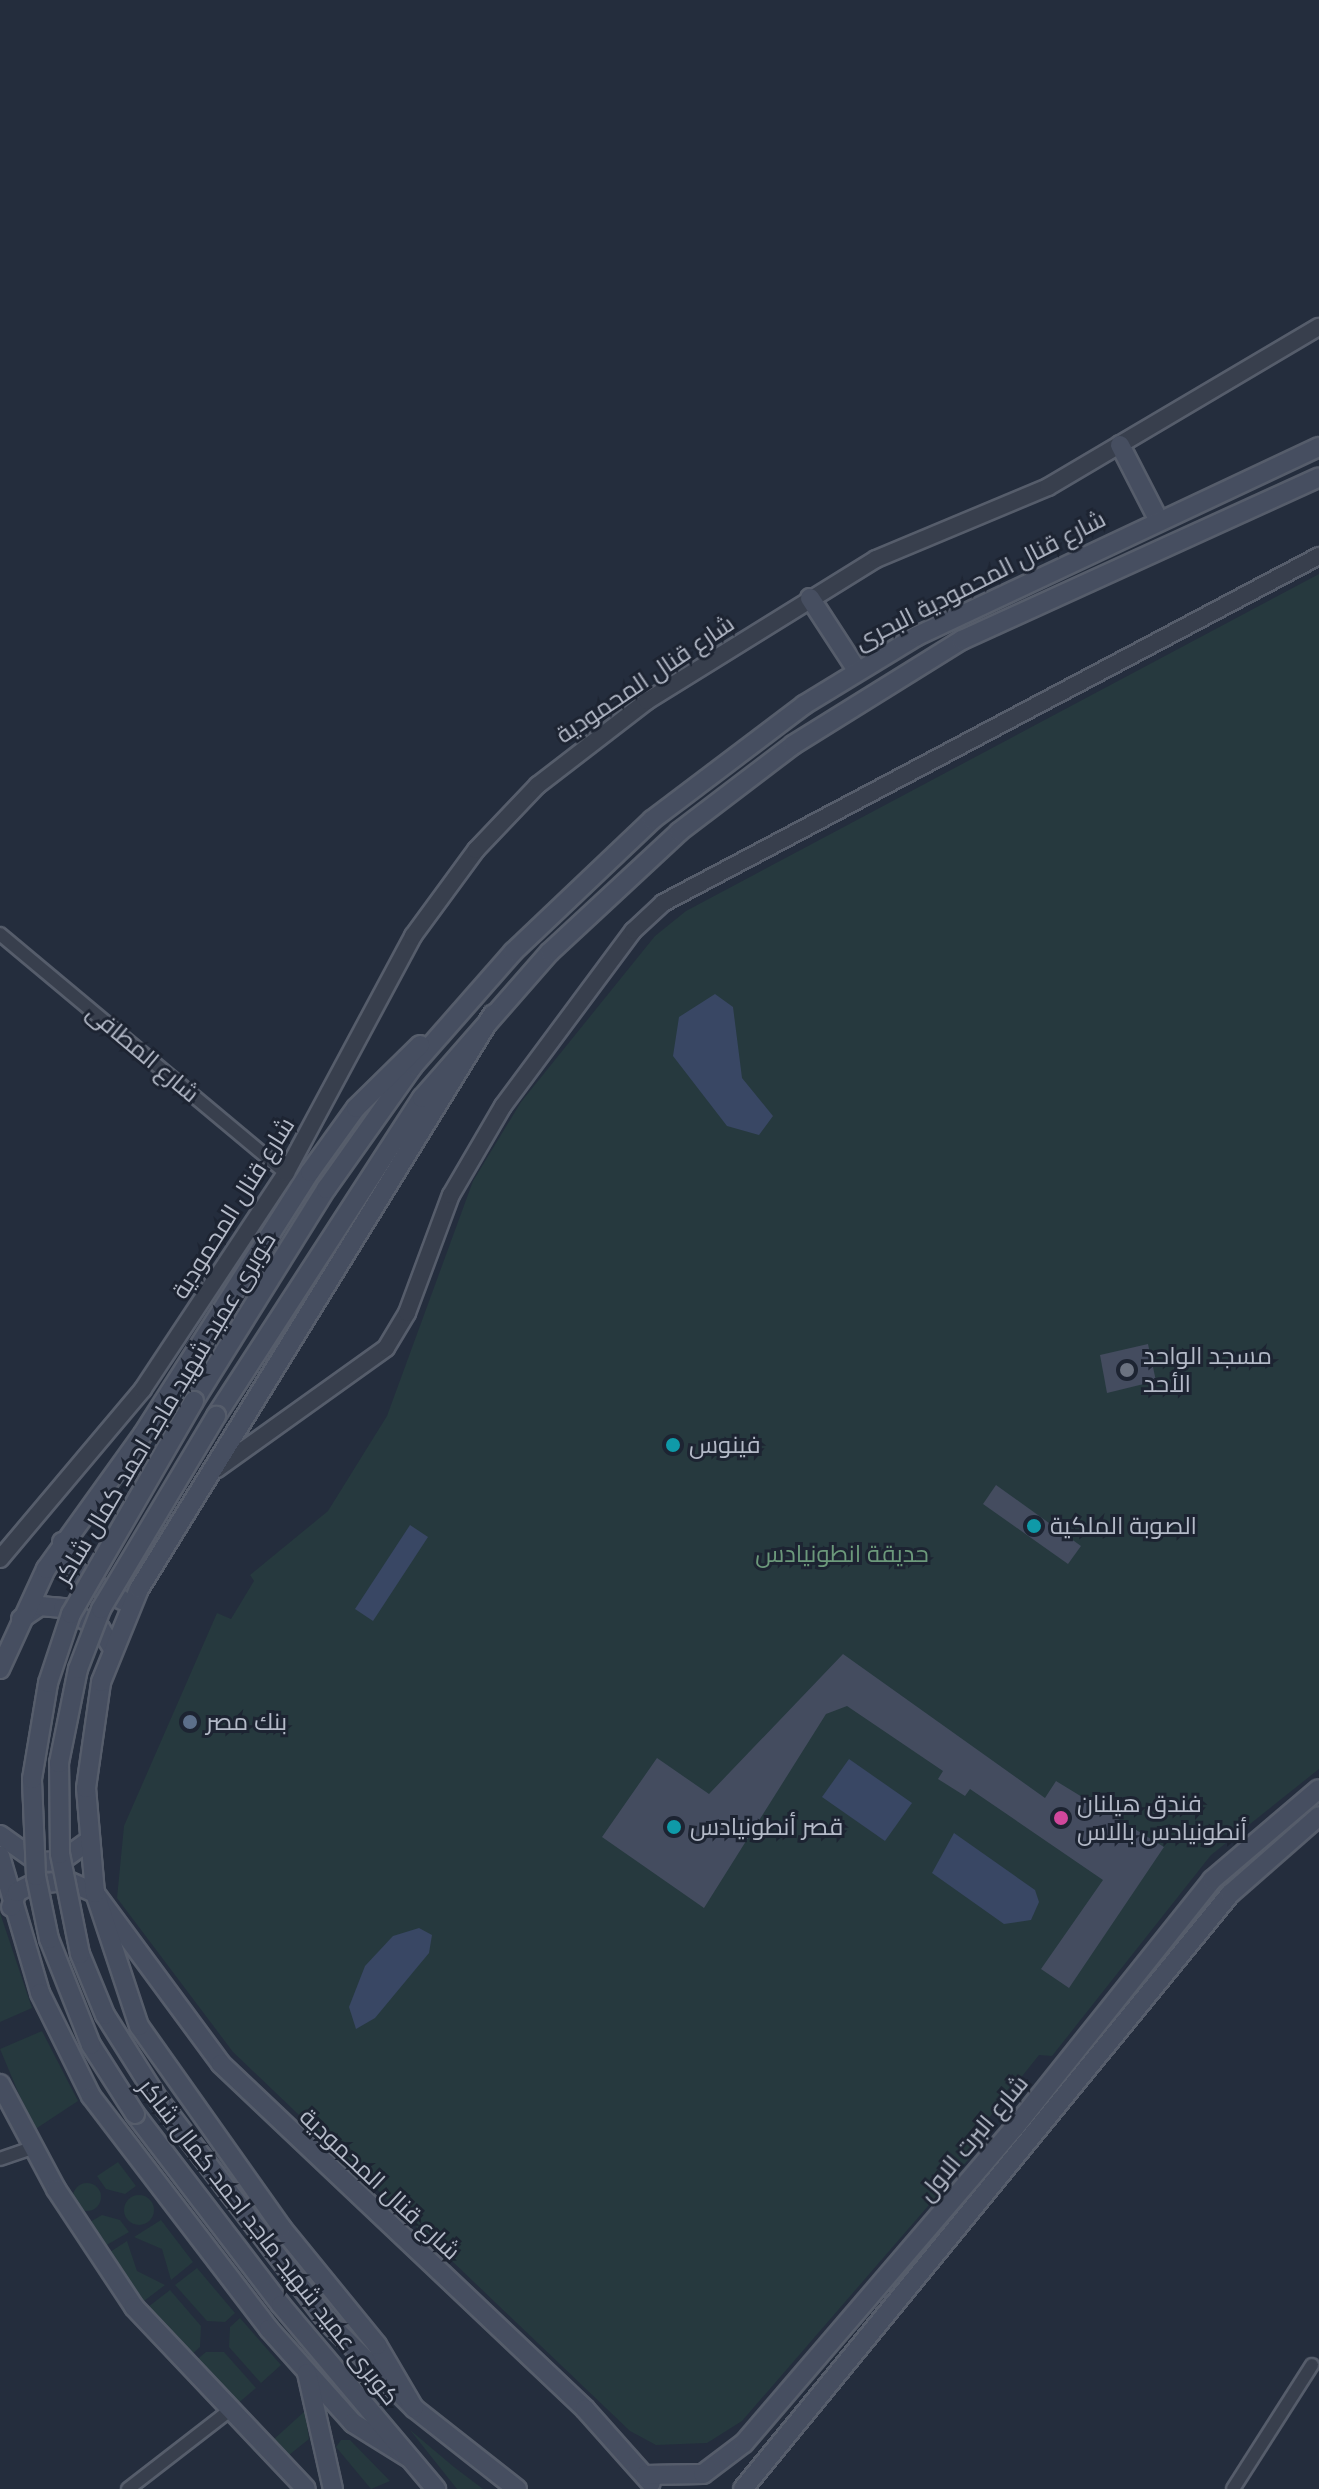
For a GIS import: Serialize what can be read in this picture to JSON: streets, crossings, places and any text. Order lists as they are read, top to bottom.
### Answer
{
  "streets": {
    "main road": [
      "شارع قنال المحمودية البحرى",
      "شارع قنال المحمودية",
      "كوبرى عميد شهيد ماجد احمد كمال شاكر",
      "شارع البرت الاول"
    ],
    "street": ["شارع المطافى"]
  },
  "crossings": [
    ["شارع قنال المحمودية البحرى", "كوبرى عميد شهيد ماجد احمد كمال شاكر"],
    ["شارع قنال المحمودية", "شارع المطافى"],
    ["شارع قنال المحمودية", "شارع البرت الاول"]
  ],
  "parks": ["حديقة انطونيادس"],
  "places": [
    "مسجد الواحد الأحد",
    "فينوس",
    "الصوبة الملكية",
    "بنك مصر",
    "فندق هيلنان أنطونيادس بالاس",
    "قصر أنطونيادس"
  ]
}
